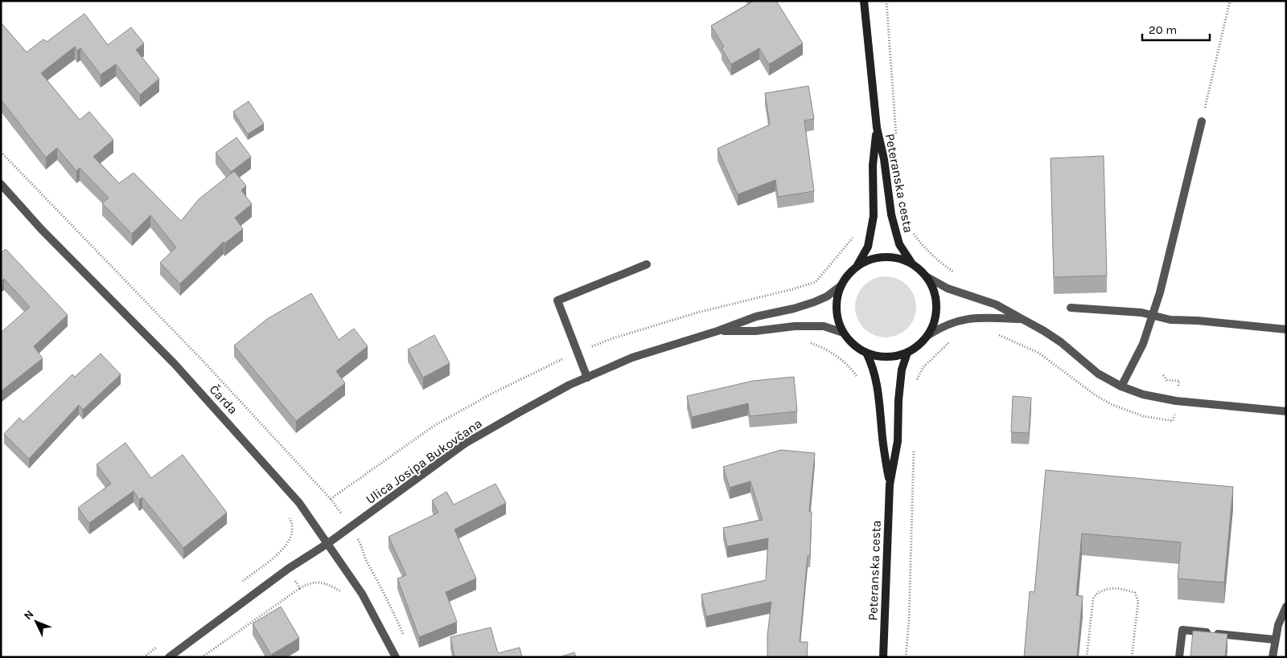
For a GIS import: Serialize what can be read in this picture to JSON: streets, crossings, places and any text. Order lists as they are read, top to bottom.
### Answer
{
  "streets": {
    "main road": ["Peteranska cesta"],
    "street": ["Čarda", "Ulica Josipa Bukovčana"]
  },
  "crossings": [
    ["Peteranska cesta", "Ulica Josipa Bukovčana"],
    ["Čarda", "Ulica Josipa Bukovčana"]
  ],
  "scale_bar": "20 m",
  "north": "top left"
}
